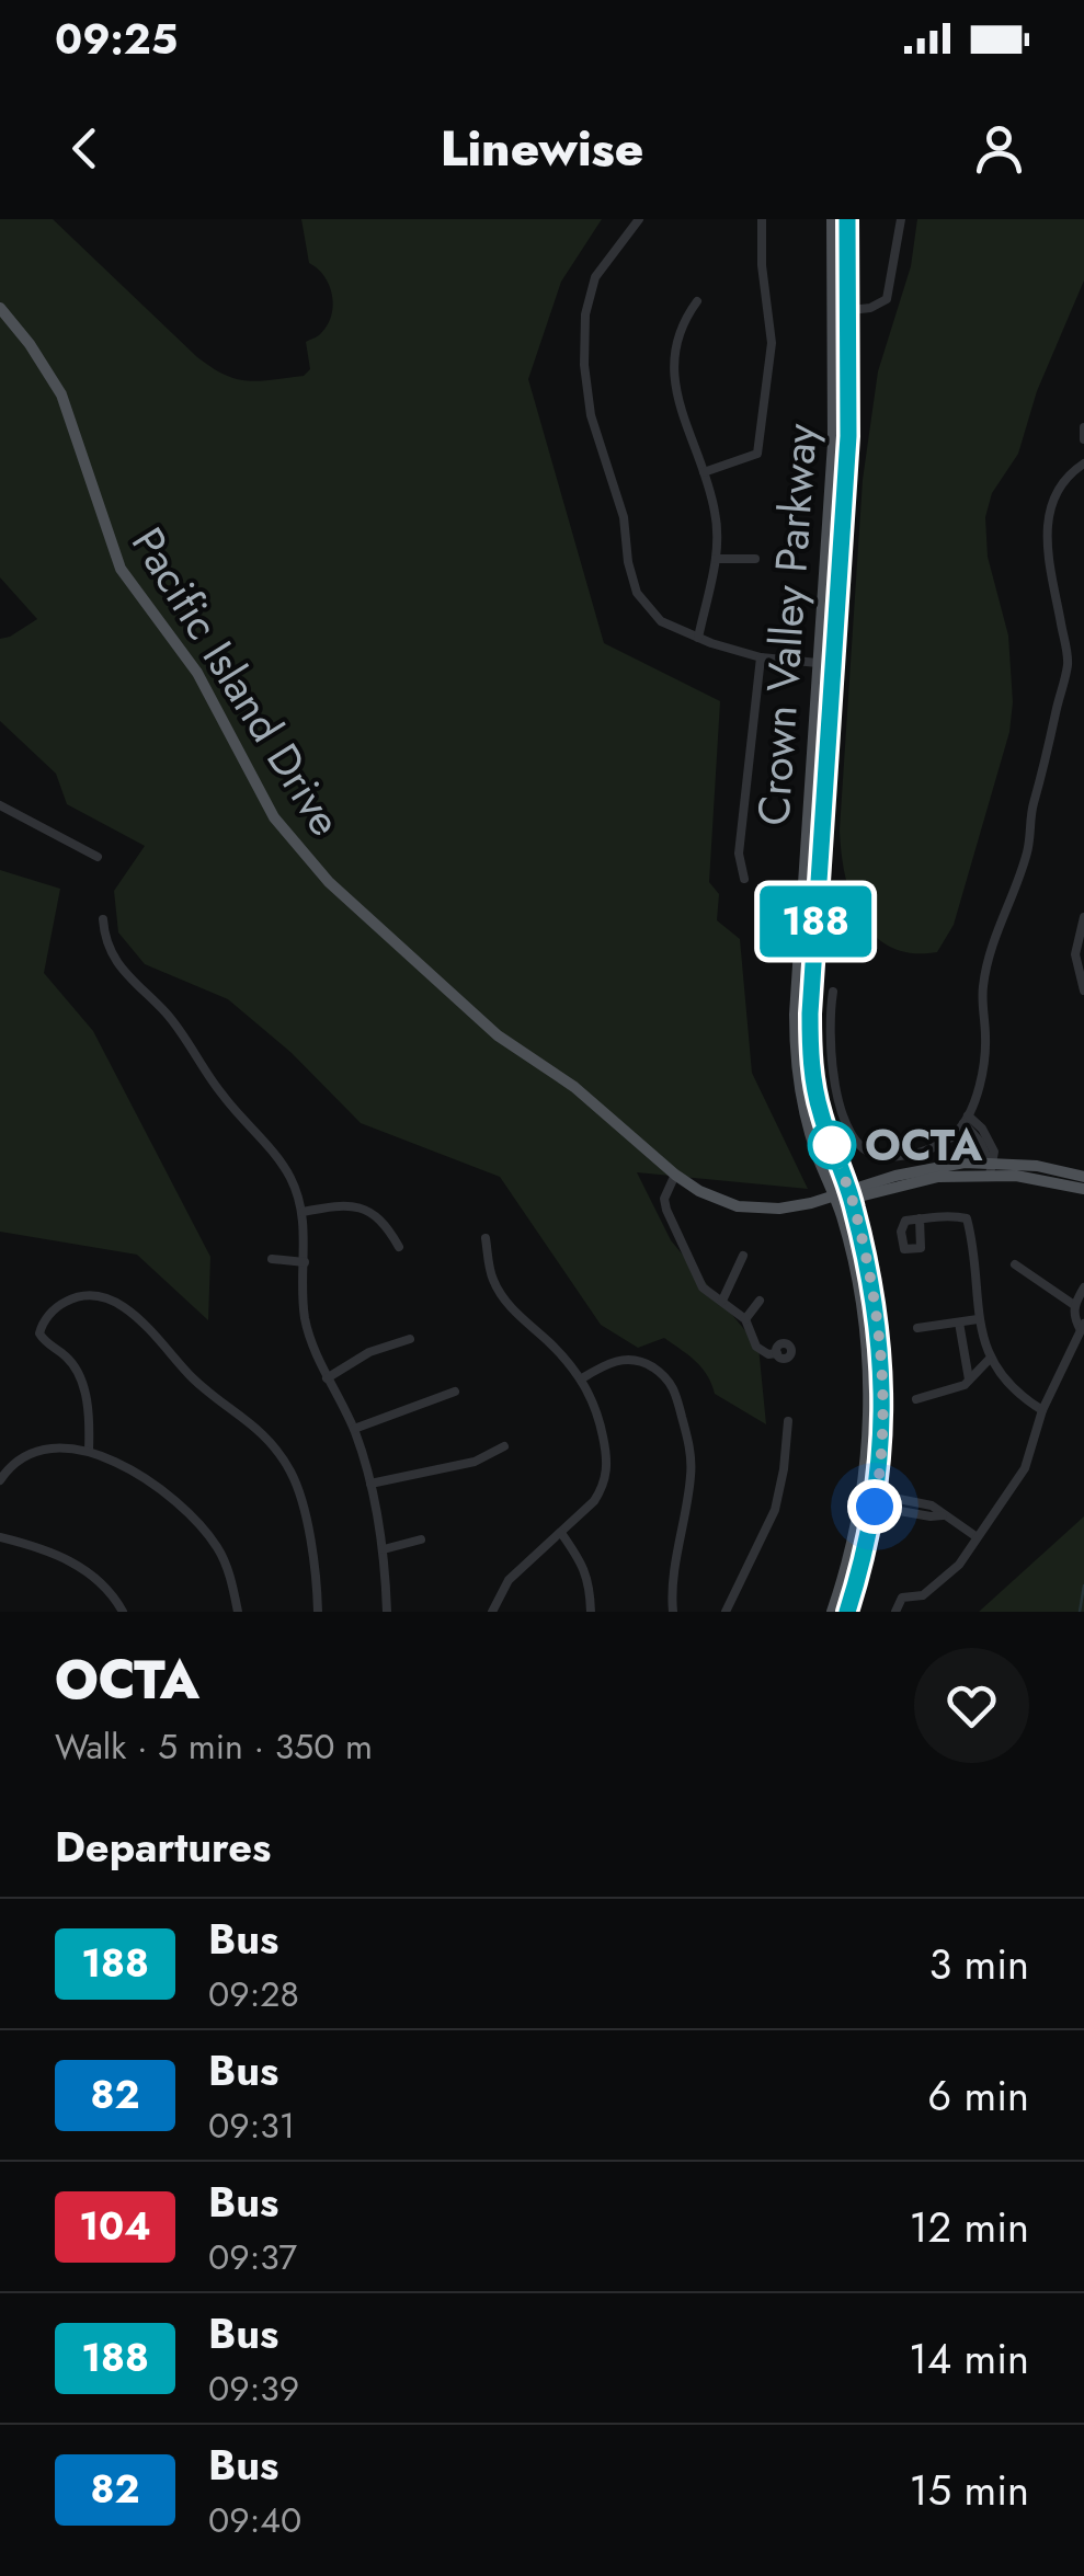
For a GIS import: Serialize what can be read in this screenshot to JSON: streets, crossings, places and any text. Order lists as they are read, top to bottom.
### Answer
{
  "streets": {
    "main road": ["Crown Valley Parkway", "Pacific Island Drive"]
  },
  "crossings": [
    ["Crown Valley Parkway", "Pacific Island Drive"]
  ],
  "places": ["OCTA"],
  "lines": ["bus line 188"],
  "page": {
    "status": "09:25",
    "header": "Linewise",
    "on_map": "188",
    "heading": [
      ["OCTA", "Walk · 5 min · 350 m"],
      "Departures"
    ],
    "list": [
      {
        "mark": "188",
        "name": "Bus",
        "note": "09:28",
        "value": "3 min"
      },
      {
        "mark": "82",
        "name": "Bus",
        "note": "09:31",
        "value": "6 min"
      },
      {
        "mark": "104",
        "name": "Bus",
        "note": "09:37",
        "value": "12 min"
      },
      {
        "mark": "188",
        "name": "Bus",
        "note": "09:39",
        "value": "14 min"
      },
      {
        "mark": "82",
        "name": "Bus",
        "note": "09:40",
        "value": "15 min"
      }
    ]
  }
}
